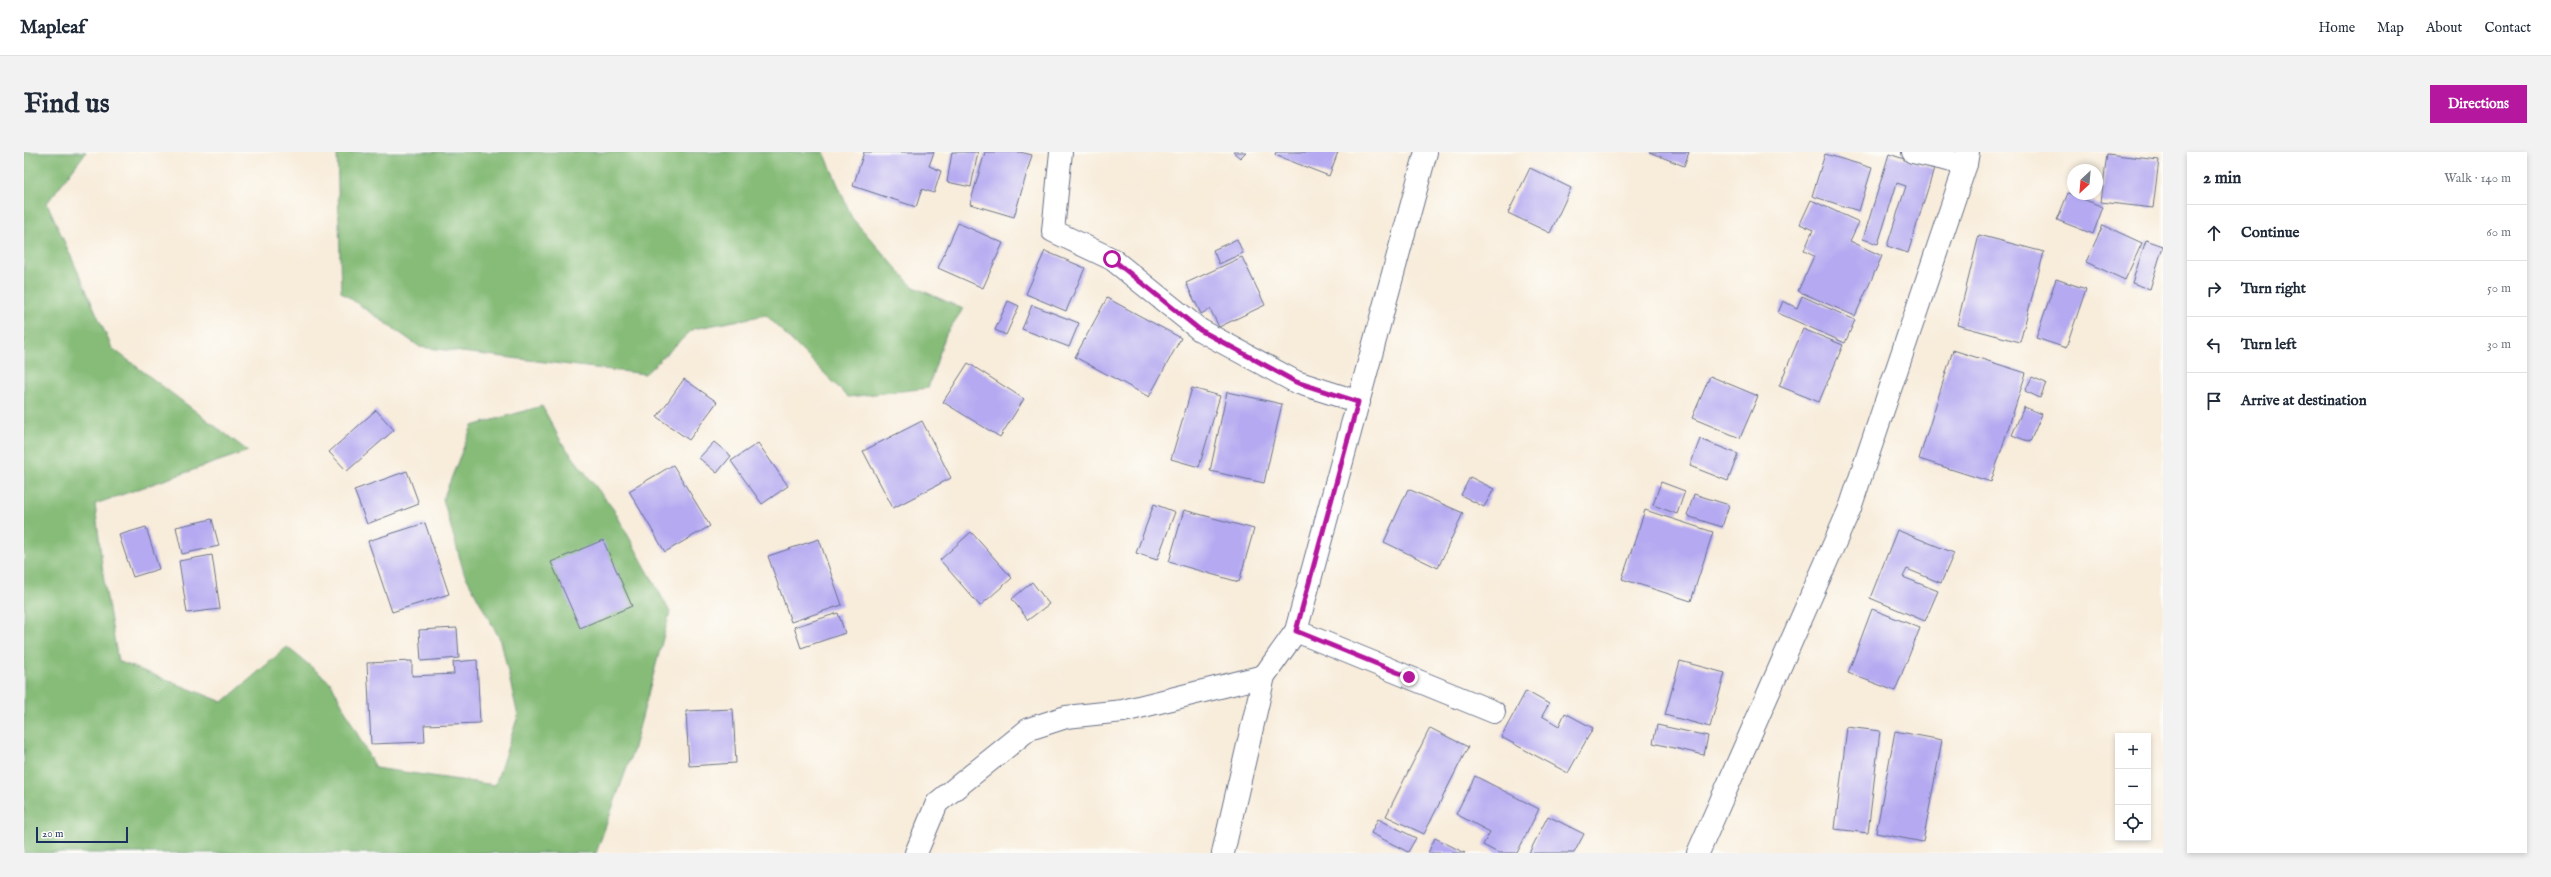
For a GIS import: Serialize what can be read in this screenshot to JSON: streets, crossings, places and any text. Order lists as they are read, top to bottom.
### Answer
{
  "scale_bar": "20 m",
  "north": "bottom left",
  "page": {
    "header": "Mapleaf",
    "nav": [
      "Home",
      "Map",
      "About",
      "Contact"
    ],
    "buttons": "Directions",
    "title": "Find us",
    "heading": ["2 min", "Walk · 140 m"],
    "list": [
      ["Continue", "60 m"],
      ["Turn right", "50 m"],
      ["Turn left", "30 m"],
      "Arrive at destination"
    ],
    "map_buttons": ["+", "−"],
    "scale": "20 m"
  }
}
